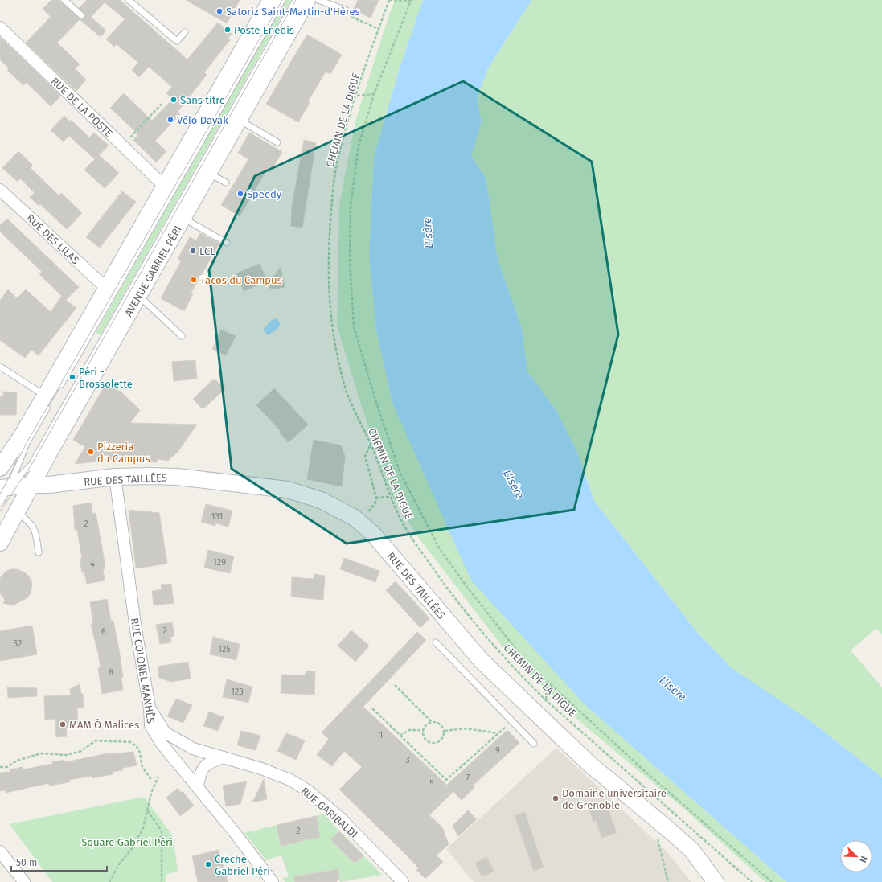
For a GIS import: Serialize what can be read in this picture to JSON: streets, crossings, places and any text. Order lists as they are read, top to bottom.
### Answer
{
  "streets": {
    "main road": ["AVENUE GABRIEL PÉRI", "RUE DES TAILLÉES"],
    "street": [
      "RUE DE LA POSTE",
      "RUE DES LILAS",
      "RUE COLONEL MANHÈS",
      "RUE GARIBALDI"
    ],
    "path": ["CHEMIN DE LA DIGUE"]
  },
  "crossings": [
    ["RUE DE LA POSTE", "AVENUE GABRIEL PÉRI"],
    ["RUE DES LILAS", "AVENUE GABRIEL PÉRI"],
    ["AVENUE GABRIEL PÉRI", "RUE DES TAILLÉES"],
    ["RUE DES TAILLÉES", "RUE COLONEL MANHÈS"],
    ["RUE COLONEL MANHÈS", "RUE GARIBALDI"]
  ],
  "water": ["L'Isère"],
  "parks": ["Square Gabriel Péri"],
  "places": [
    "Satoriz Saint-Martin-d'Hères",
    "Poste Enedis",
    "Sans titre",
    "Vélo Dayak",
    "Speedy",
    "LCL",
    "Tacos du Campus",
    "Péri - Brossolette",
    "Pizzeria du Campus",
    "MAM Ô Malices",
    "Domaine universitaire de Grenoble",
    "Crèche Gabriel Péri"
  ],
  "house_numbers": [
    "131",
    "2",
    "129",
    "4",
    "7",
    "6",
    "32",
    "125",
    "8",
    "123",
    "1",
    "9",
    "3",
    "7",
    "5",
    "2"
  ],
  "scale_bar": "50 m",
  "north": "bottom right"
}
